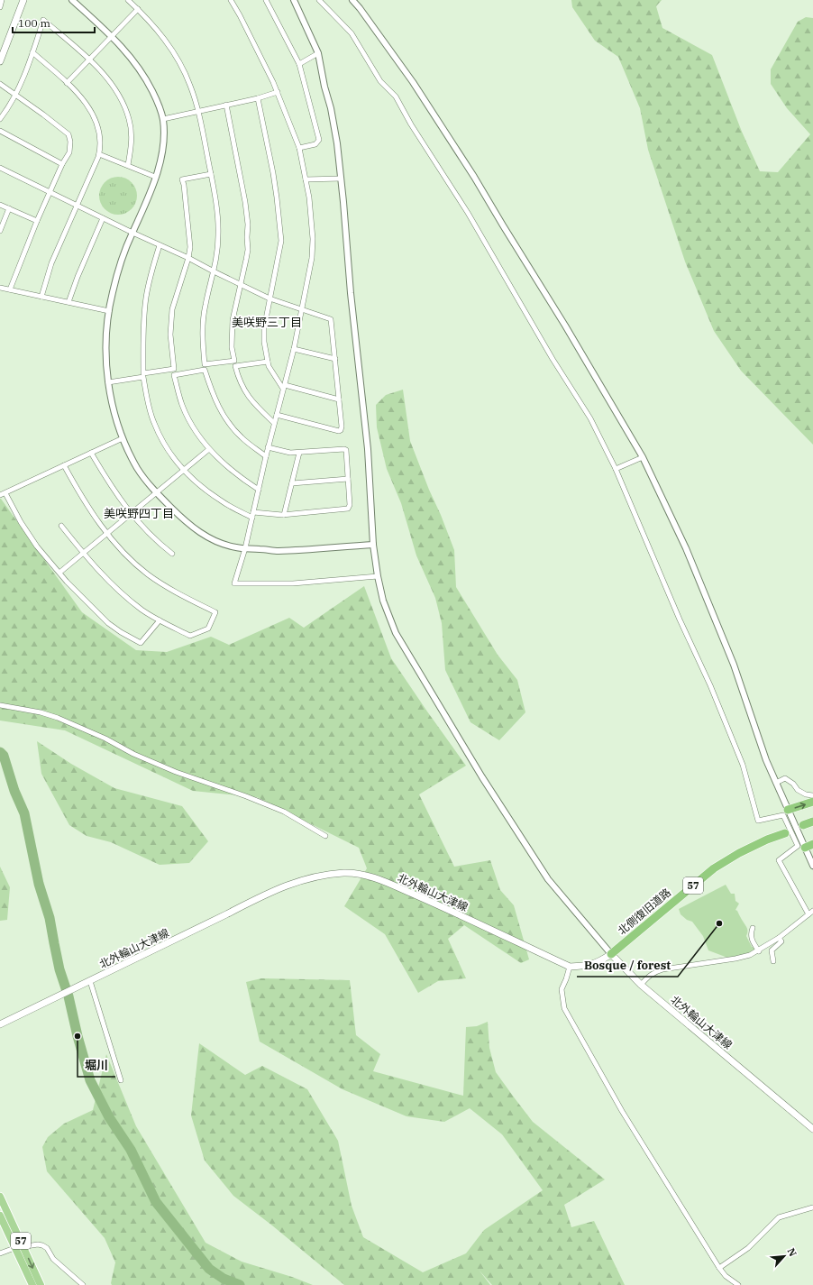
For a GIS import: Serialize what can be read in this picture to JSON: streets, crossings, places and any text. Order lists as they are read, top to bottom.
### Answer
{
  "streets": {
    "highway": ["57", "北側復旧道路"],
    "main road": ["北外輪山大津線"]
  },
  "crossings": [
    ["北外輪山大津線", "北側復旧道路"]
  ],
  "districts": ["美咲野三丁目", "美咲野四丁目"],
  "places": ["Bosque / forest", "堀川"],
  "scale_bar": "100 m",
  "north": "top right"
}
